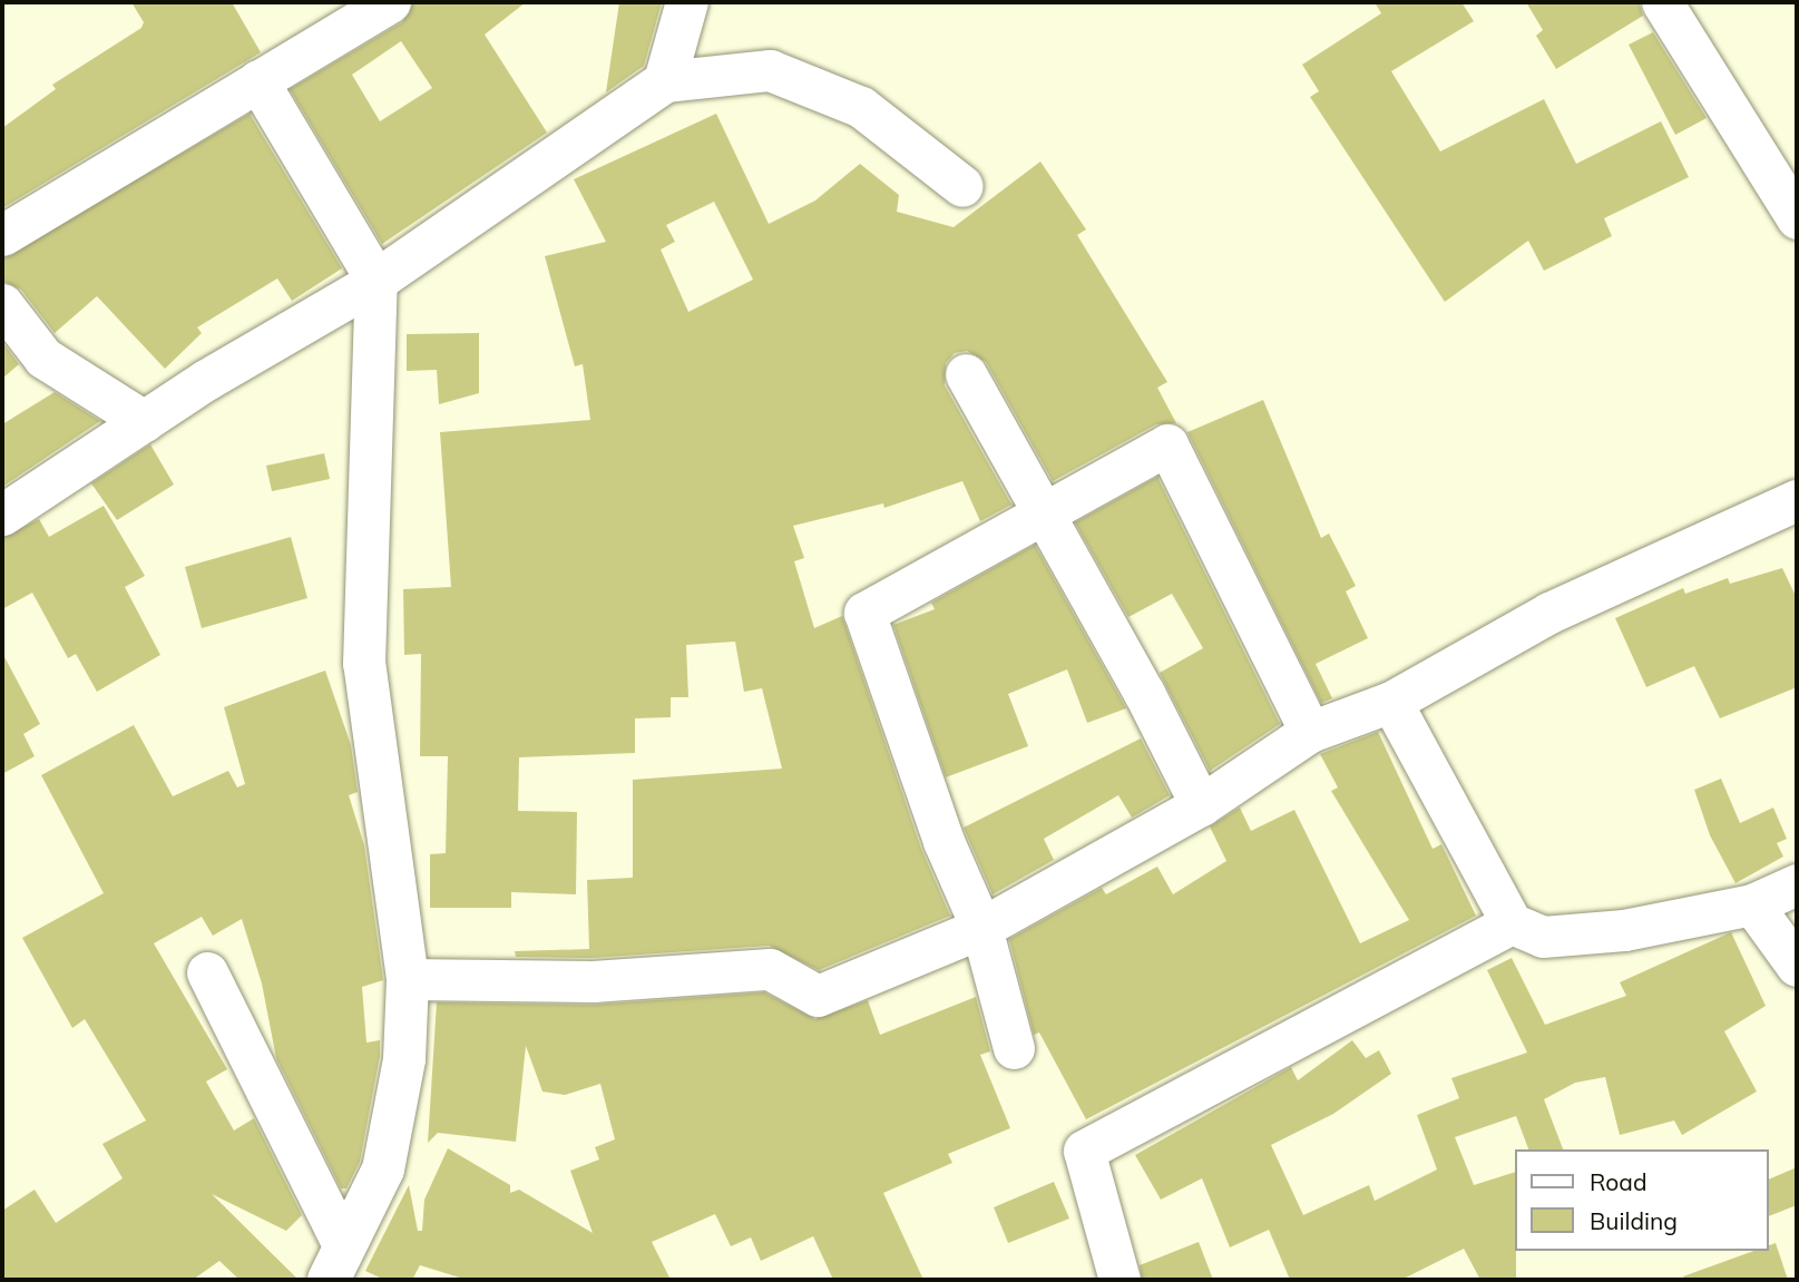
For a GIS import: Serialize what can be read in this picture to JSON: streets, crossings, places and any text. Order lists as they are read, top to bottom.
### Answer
{
  "legend": ["Road", "Building"]
}
